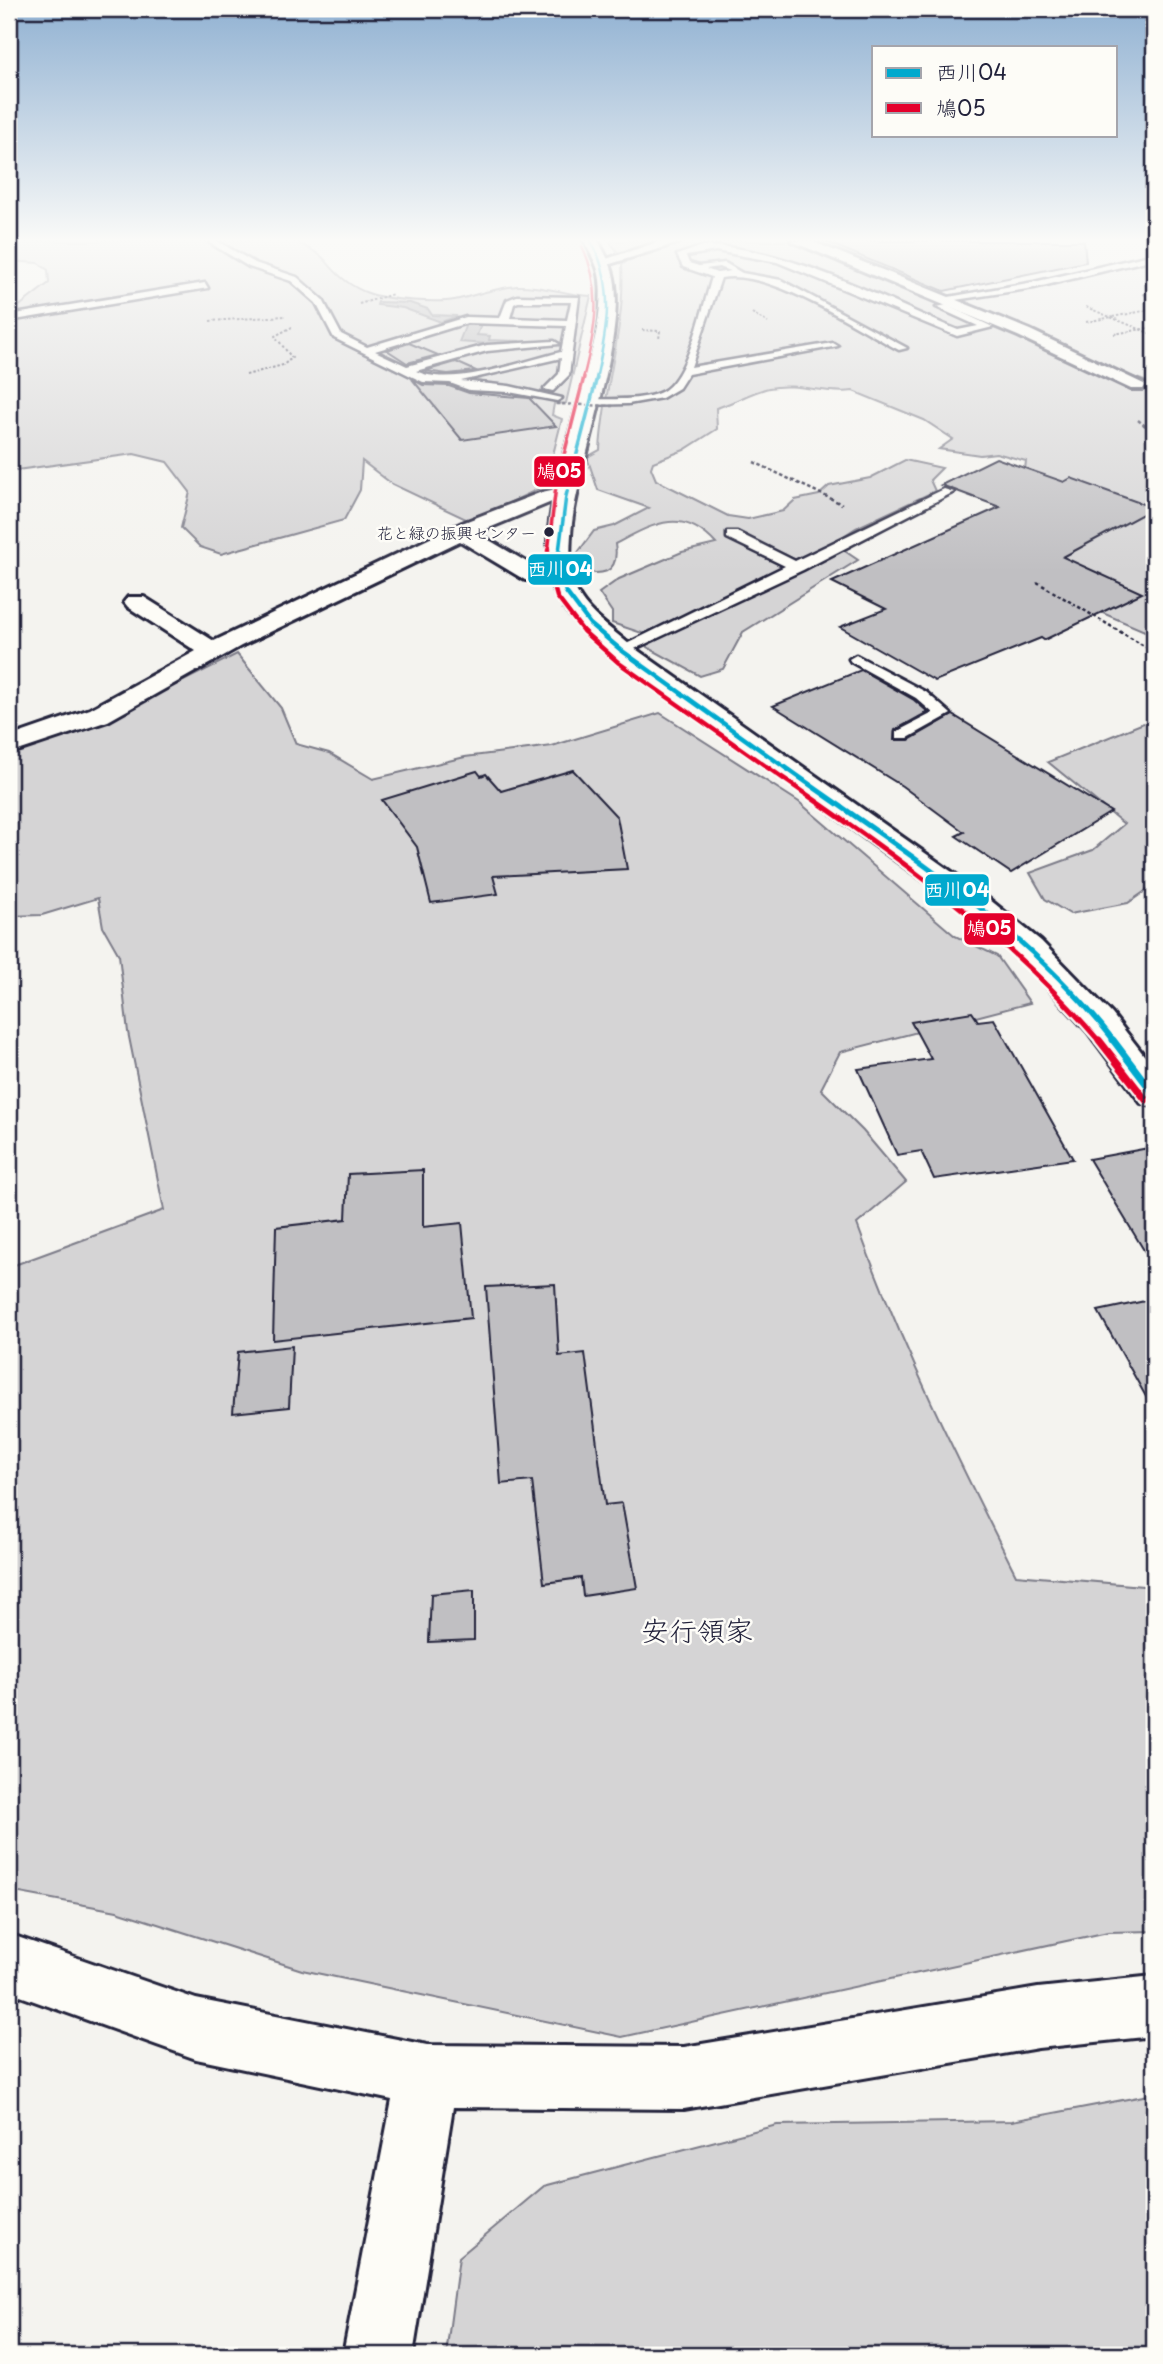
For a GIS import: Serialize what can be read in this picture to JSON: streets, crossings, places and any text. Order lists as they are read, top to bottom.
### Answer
{
  "districts": ["安行領家"],
  "places": ["花と緑の振興センター"],
  "lines": ["transit line 西川04", "transit line 鳩05"],
  "legend": ["西川04", "鳩05"]
}
